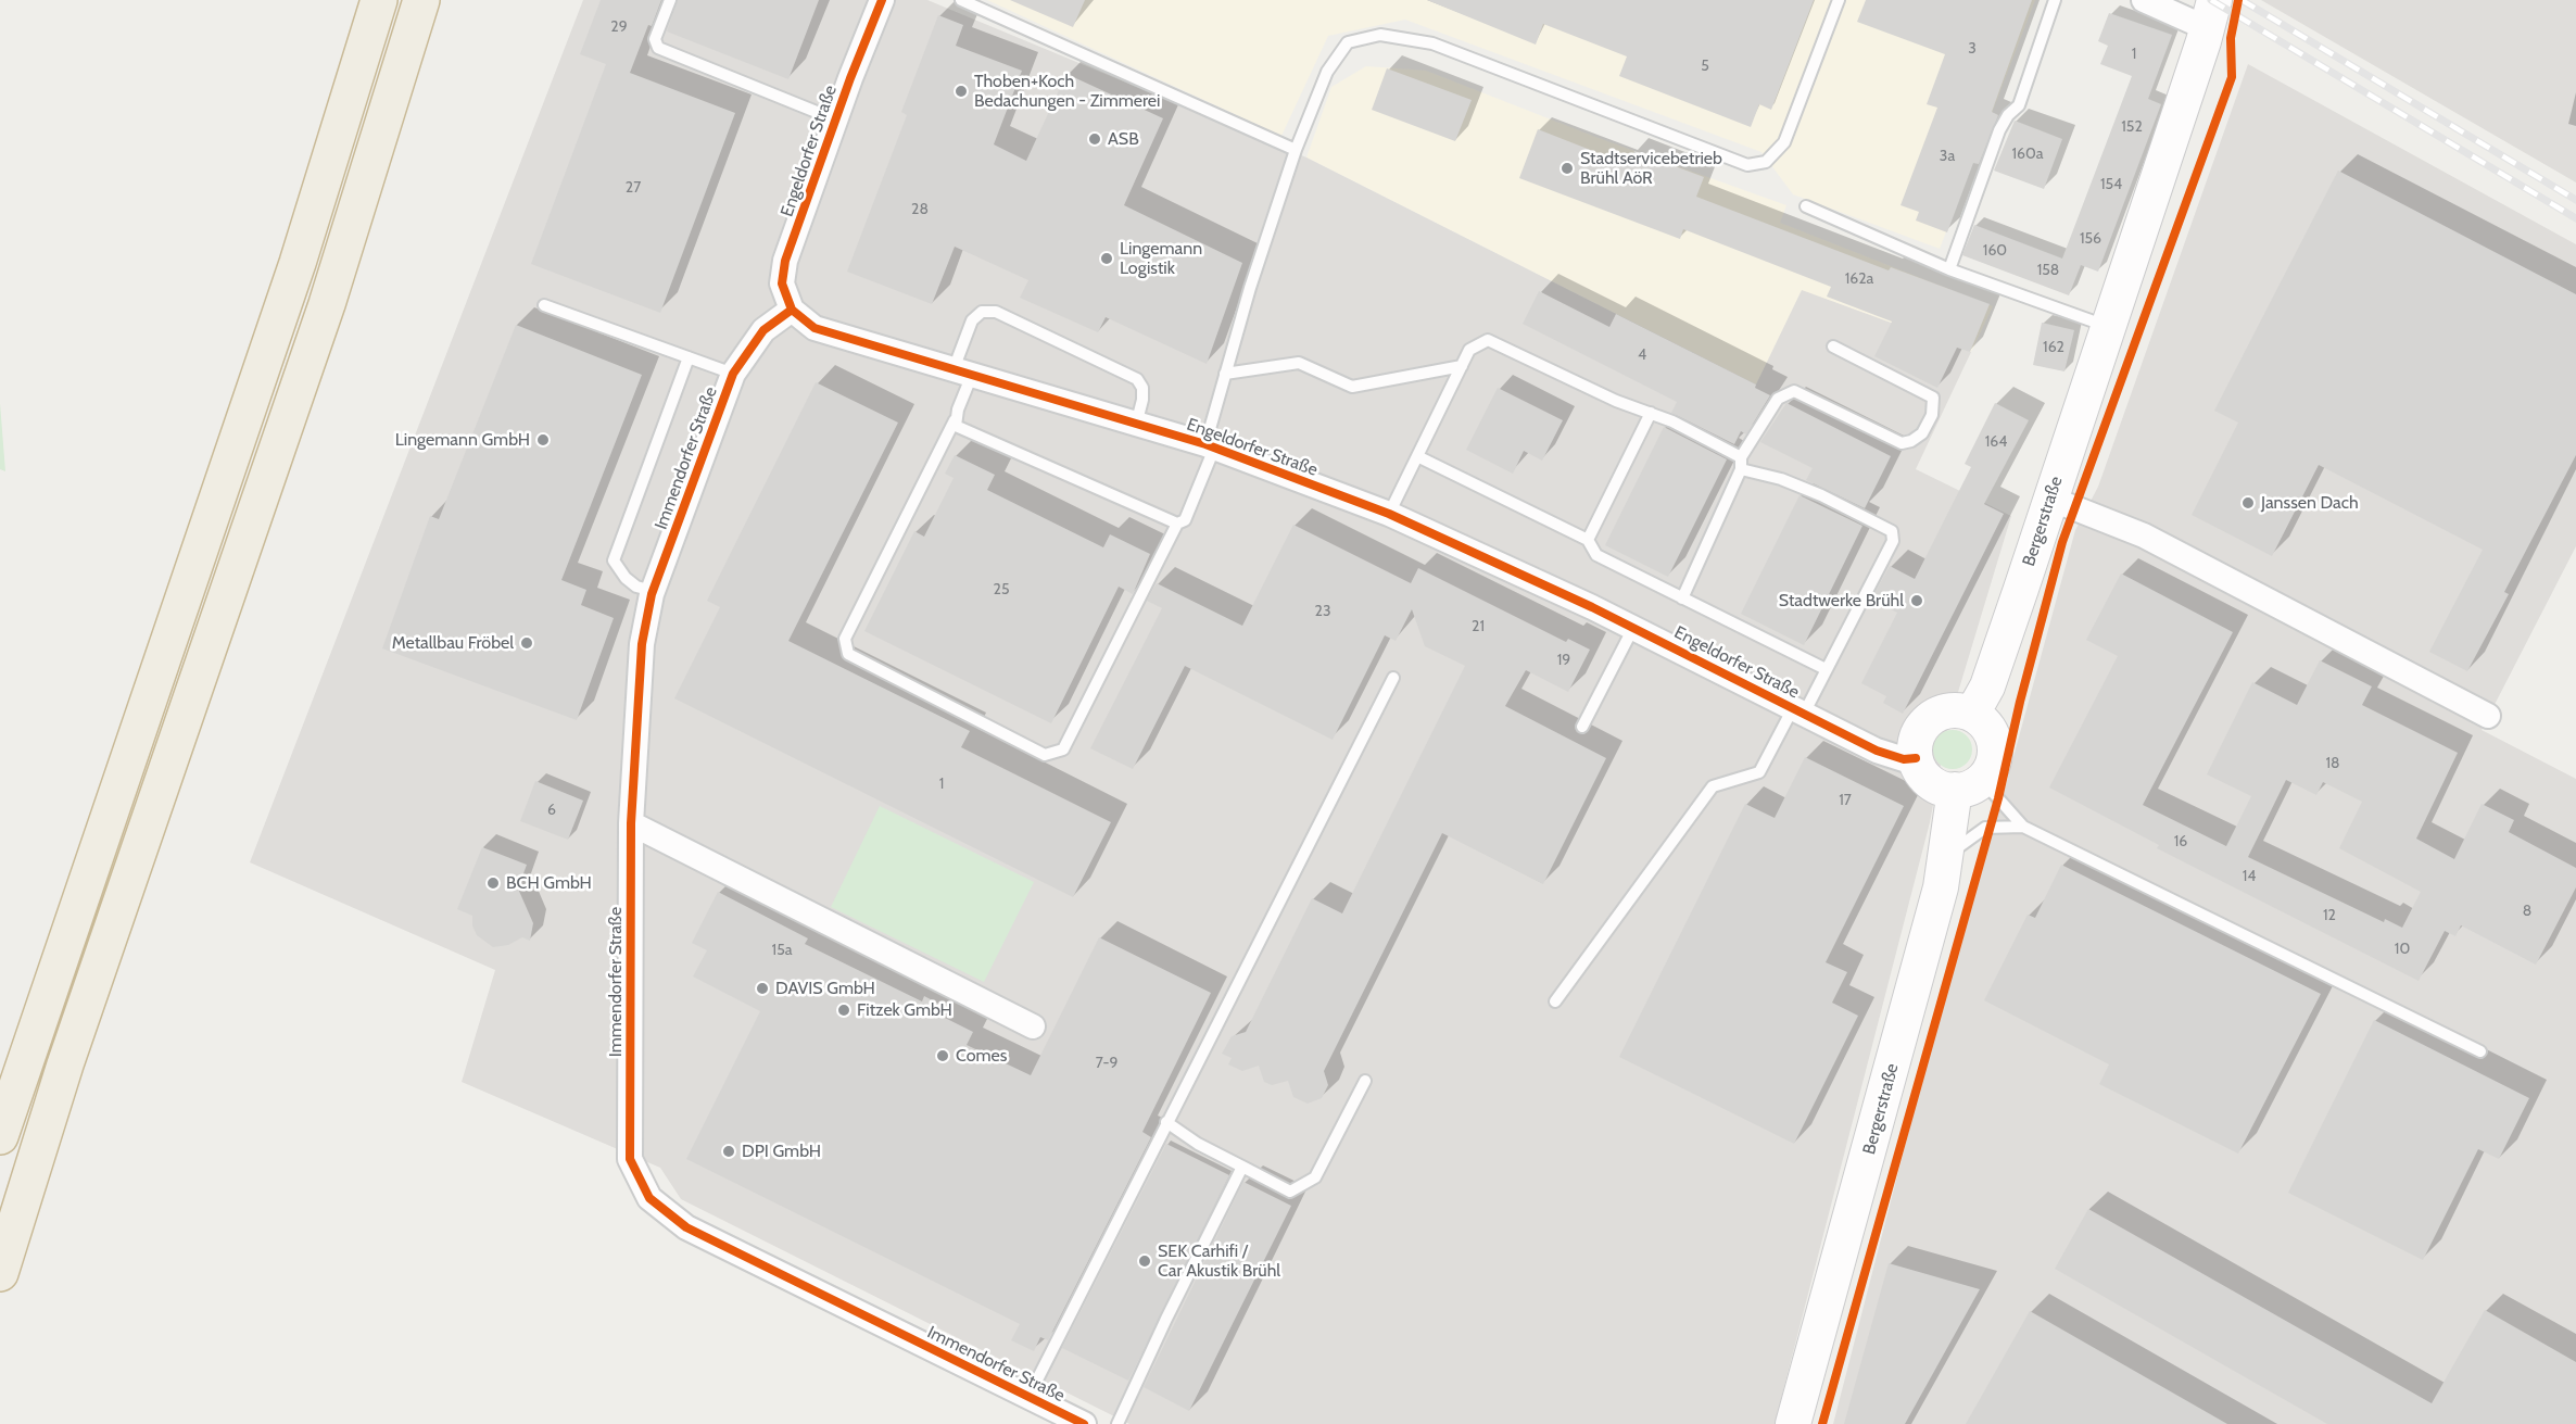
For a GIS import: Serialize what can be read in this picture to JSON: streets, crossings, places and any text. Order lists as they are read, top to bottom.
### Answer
{
  "streets": {
    "street": ["Engeldorfer Straße", "Immendorfer Straße", "Bergerstraße"]
  },
  "crossings": [
    ["Engeldorfer Straße", "Immendorfer Straße"],
    ["Engeldorfer Straße", "Bergerstraße"]
  ],
  "places": [
    "Thoben+Koch Bedachungen - Zimmerei",
    "ASB",
    "Stadtservicebetrieb Brühl AöR",
    "Lingemann Logistik",
    "Lingemann GmbH",
    "Janssen Dach",
    "Stadtwerke Brühl",
    "Metallbau Fröbel",
    "BCH GmbH",
    "DAVIS GmbH",
    "Fitzek GmbH",
    "Comes",
    "DPI GmbH",
    "SEK Carhifi / Car Akustik Brühl"
  ],
  "house_numbers": [
    "29",
    "3",
    "1",
    "5",
    "152",
    "160a",
    "3a",
    "154",
    "27",
    "28",
    "156",
    "160",
    "158",
    "162a",
    "162",
    "4",
    "164",
    "25",
    "23",
    "21",
    "19",
    "18",
    "1",
    "17",
    "6",
    "16",
    "14",
    "8",
    "12",
    "10",
    "15a",
    "7-9"
  ]
}
